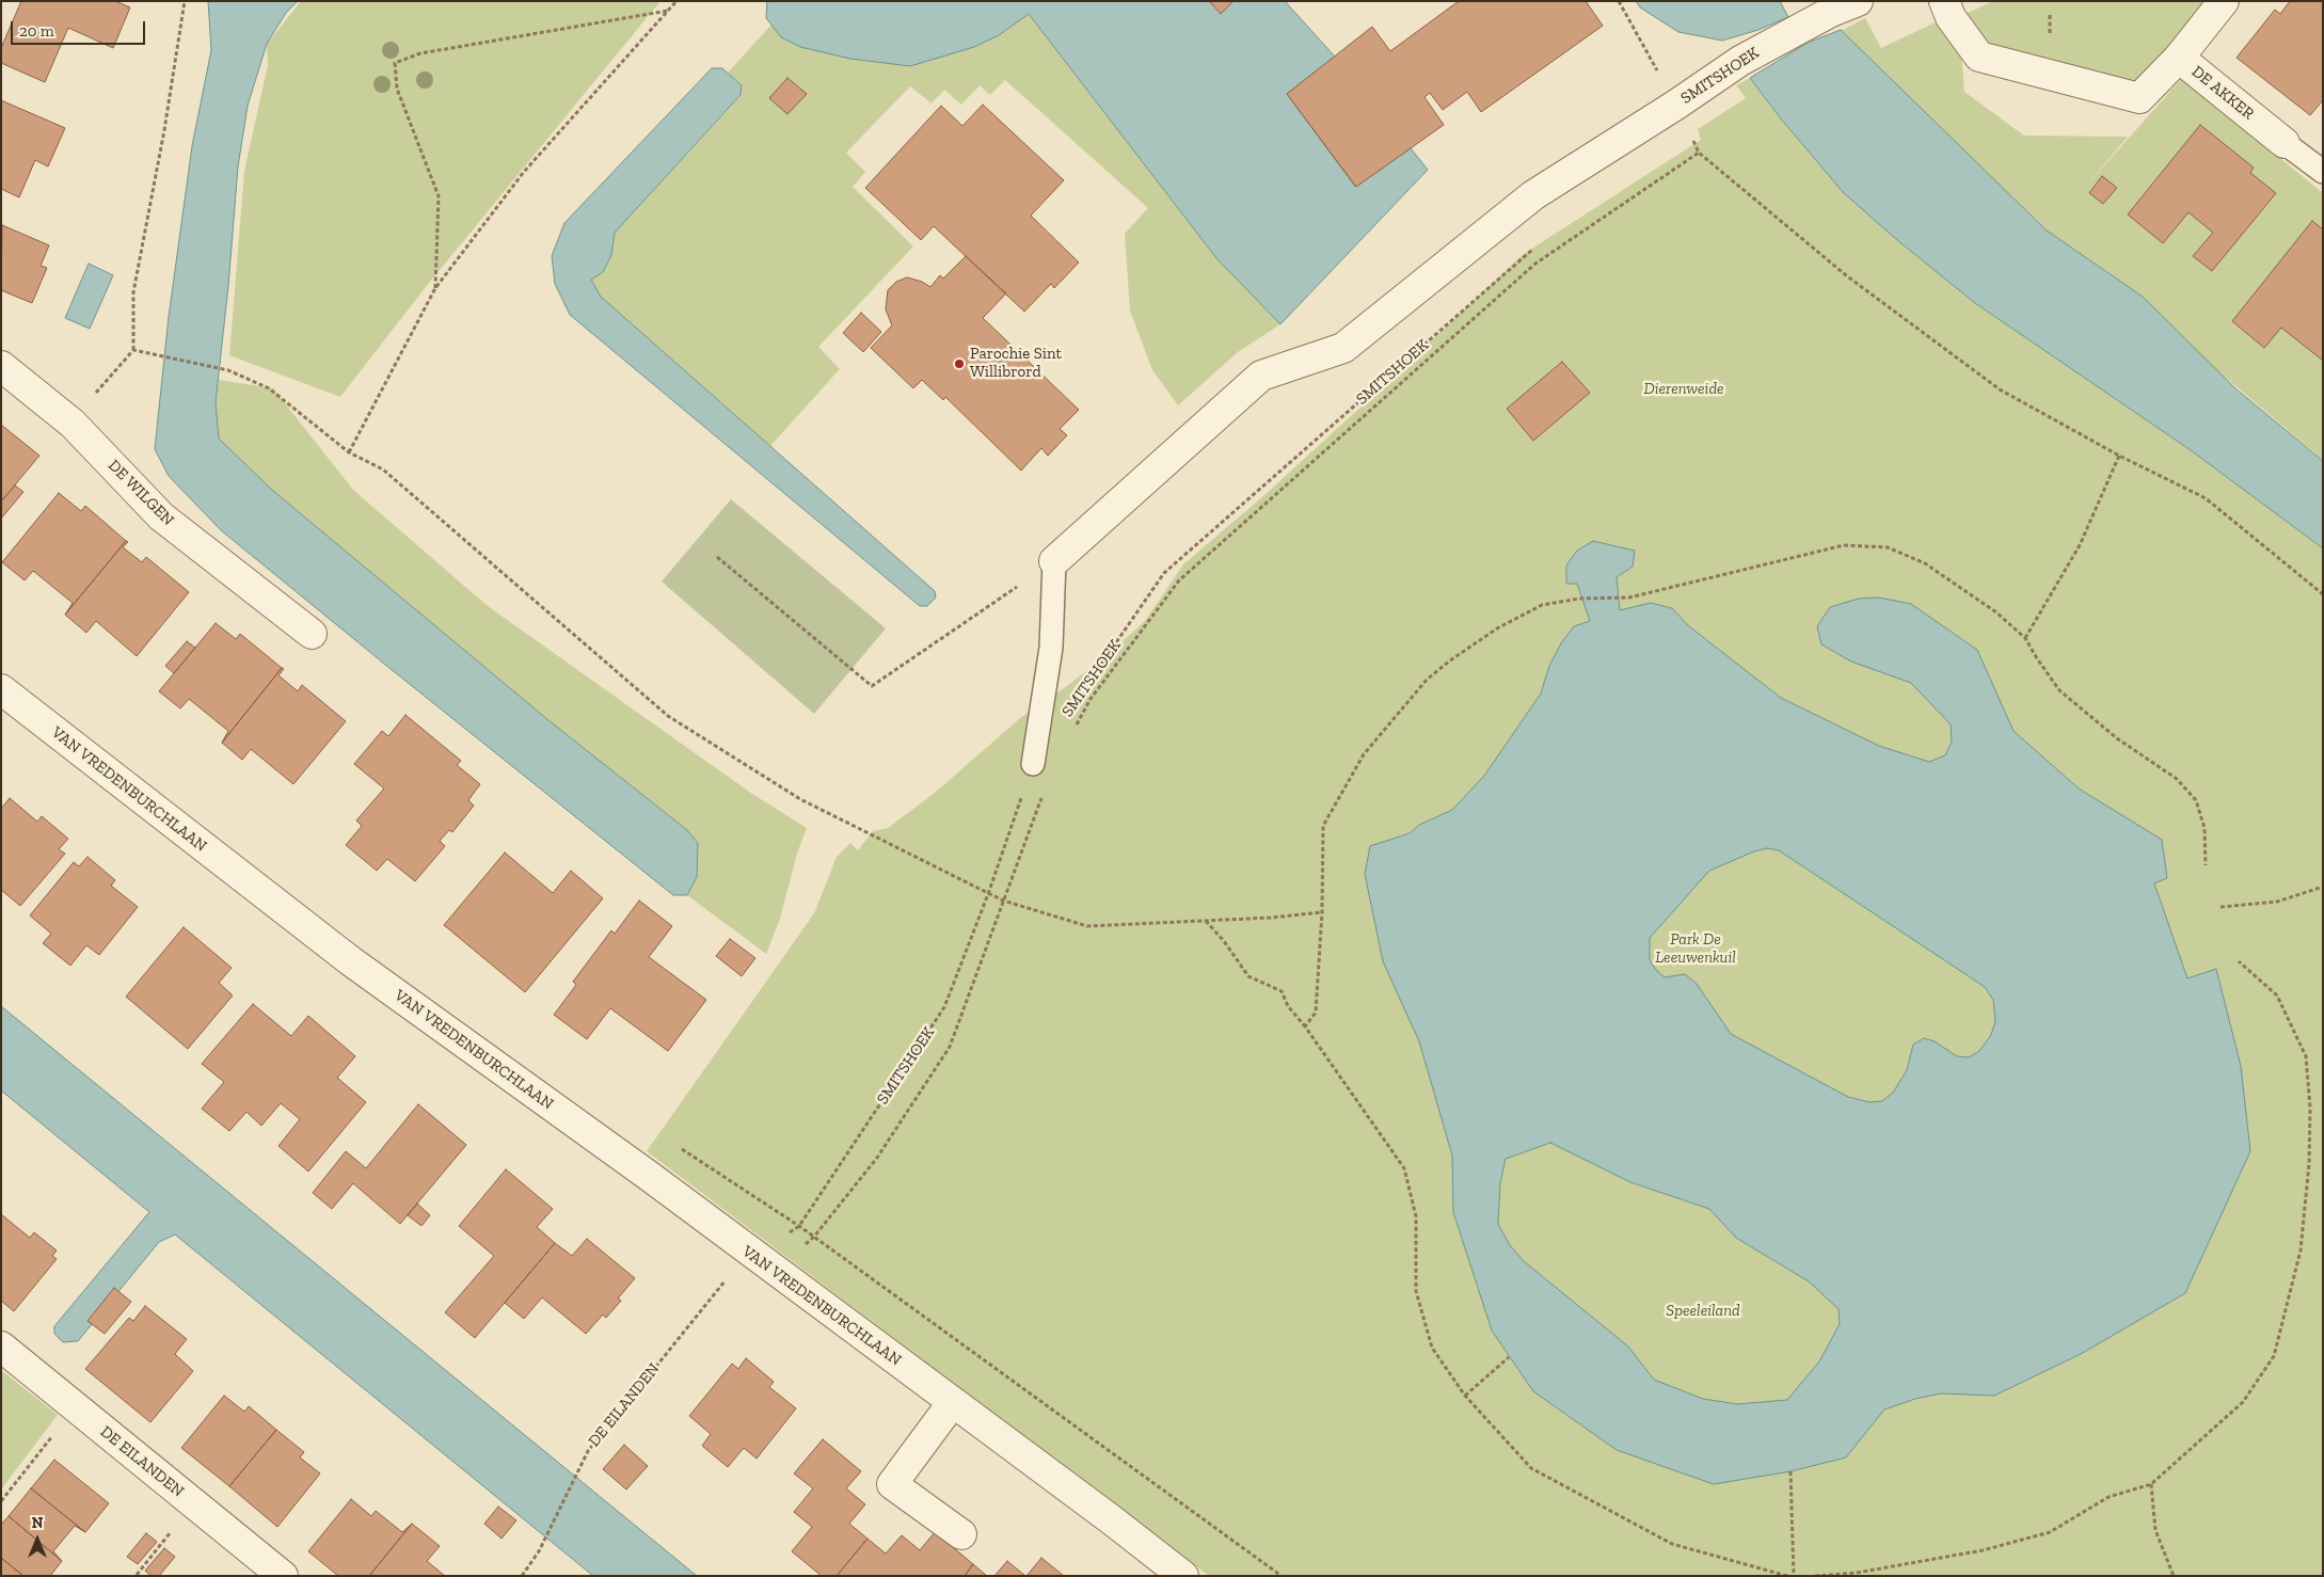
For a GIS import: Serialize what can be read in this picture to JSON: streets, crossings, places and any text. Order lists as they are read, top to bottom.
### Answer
{
  "streets": {
    "street": [
      "SMITSHOEK",
      "DE AKKER",
      "DE WILGEN",
      "VAN VREDENBURCHLAAN",
      "DE EILANDEN"
    ]
  },
  "crossings": [
    ["SMITSHOEK", "VAN VREDENBURCHLAAN"],
    ["SMITSHOEK", "DE EILANDEN"],
    ["VAN VREDENBURCHLAAN", "DE EILANDEN"]
  ],
  "parks": ["Dierenweide", "Park De Leeuwenkuil", "Speeleiland"],
  "places": ["Parochie Sint Willibrord"],
  "scale_bar": "20 m",
  "north": "top"
}
